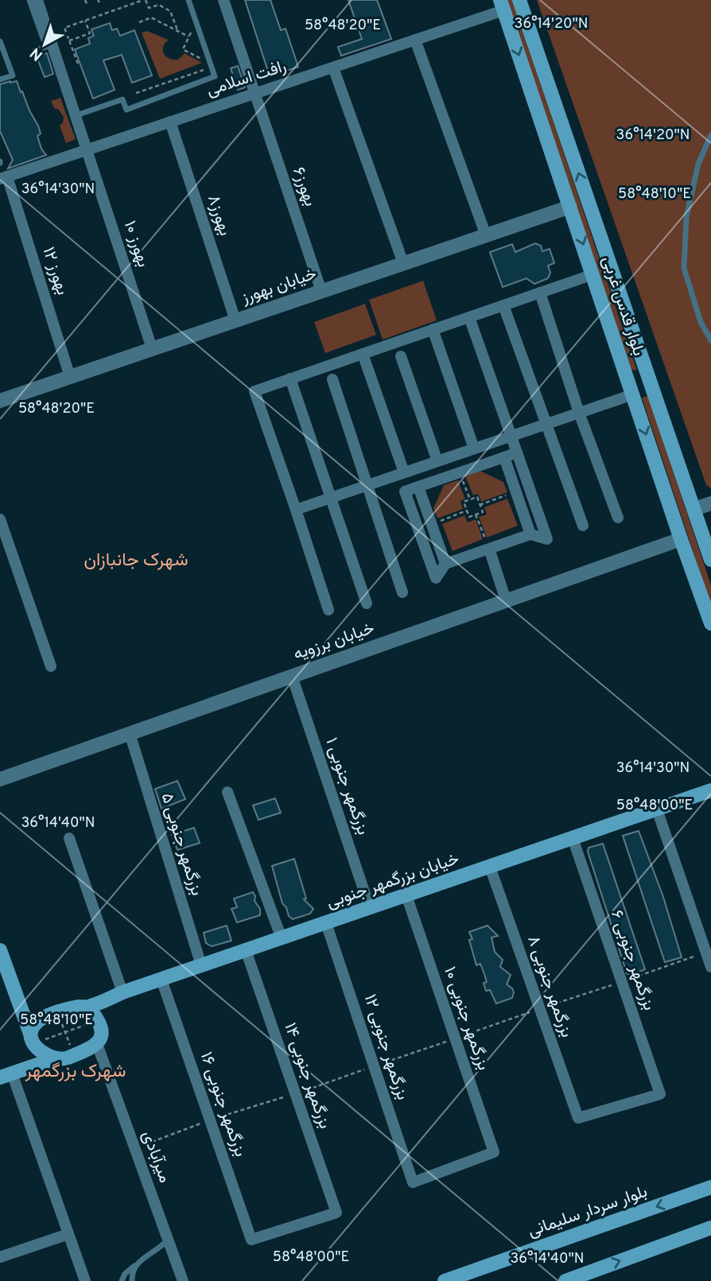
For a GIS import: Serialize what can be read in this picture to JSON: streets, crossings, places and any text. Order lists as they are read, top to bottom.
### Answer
{
  "streets": {
    "main road": ["بلوار قدس غربی", "خیابان بزرگمهر جنوبی", "بلوار سردار سلیمانی"],
    "street": [
      "رافت اسلامی",
      "بهورز۶",
      "بهورز۸",
      "بهورز ۱۰",
      "بهورز ۱۲",
      "خیابان بهورز",
      "خیابان برزویه",
      "بزرگمهر جنوبی ۱",
      "بزرگمهر جنوبی ۵",
      "بزرگمهر جنوبی ۶",
      "بزرگمهر جنوبی ۸",
      "بزرگمهر جنوبی ۱۰",
      "بزرگمهر جنوبی ۱۲",
      "بزرگمهر جنوبی ۱۴",
      "بزرگمهر جنوبی ۱۶",
      "میرآبادی"
    ]
  },
  "crossings": [
    ["رافت اسلامی", "بهورز۶"],
    ["رافت اسلامی", "بهورز۸"],
    ["رافت اسلامی", "بهورز ۱۰"],
    ["رافت اسلامی", "بهورز ۱۲"],
    ["رافت اسلامی", "بلوار قدس غربی"],
    ["بهورز۶", "خیابان بهورز"],
    ["بهورز۸", "خیابان بهورز"],
    ["بهورز ۱۰", "خیابان بهورز"],
    ["بهورز ۱۲", "خیابان بهورز"],
    ["خیابان بهورز", "بلوار قدس غربی"],
    ["بلوار قدس غربی", "خیابان برزویه"],
    ["خیابان برزویه", "بزرگمهر جنوبی ۱"],
    ["خیابان برزویه", "بزرگمهر جنوبی ۵"],
    ["بزرگمهر جنوبی ۱", "خیابان بزرگمهر جنوبی"],
    ["بزرگمهر جنوبی ۵", "خیابان بزرگمهر جنوبی"],
    ["خیابان بزرگمهر جنوبی", "بزرگمهر جنوبی ۶"],
    ["خیابان بزرگمهر جنوبی", "بزرگمهر جنوبی ۸"],
    ["خیابان بزرگمهر جنوبی", "بزرگمهر جنوبی ۱۰"],
    ["خیابان بزرگمهر جنوبی", "بزرگمهر جنوبی ۱۲"],
    ["خیابان بزرگمهر جنوبی", "بزرگمهر جنوبی ۱۴"],
    ["خیابان بزرگمهر جنوبی", "بزرگمهر جنوبی ۱۶"],
    ["بزرگمهر جنوبی ۶", "بزرگمهر جنوبی ۸"],
    ["بزرگمهر جنوبی ۱۰", "بزرگمهر جنوبی ۱۲"],
    ["بزرگمهر جنوبی ۱۴", "بزرگمهر جنوبی ۱۶"]
  ],
  "districts": ["شهرک جانبازان", "شهرک بزرگمهر"],
  "north": "bottom left",
  "coordinates": [
    "36°14'20\"N",
    "58°48'20\"E",
    "36°14'30\"N",
    "58°48'10\"E",
    "58°48'00\"E",
    "36°14'40\"N"
  ]
}
